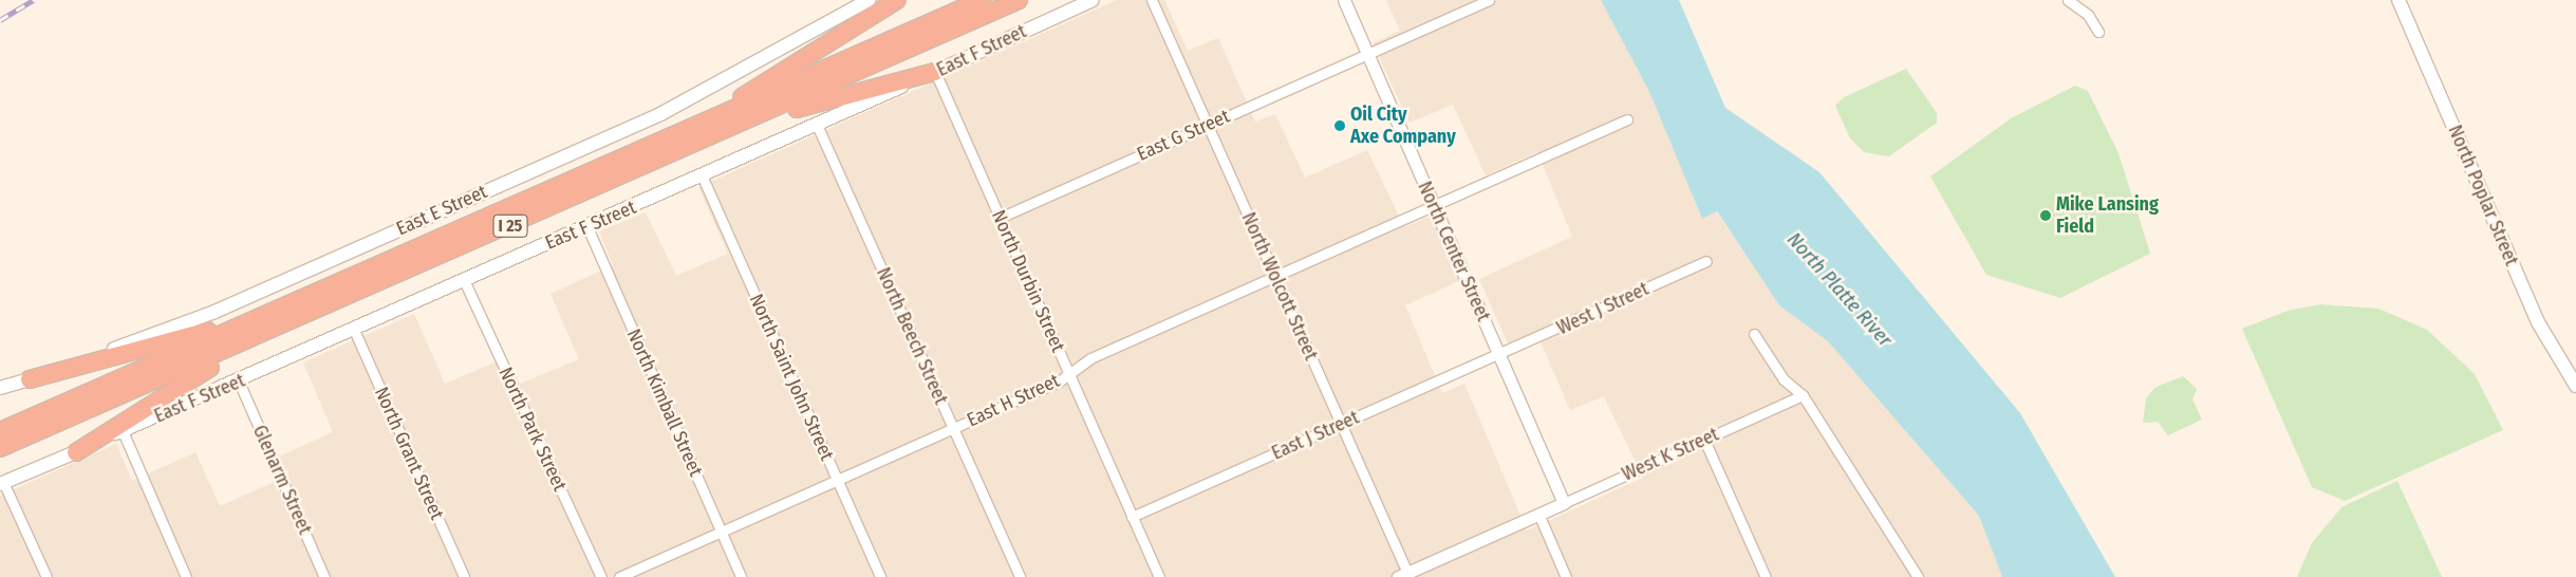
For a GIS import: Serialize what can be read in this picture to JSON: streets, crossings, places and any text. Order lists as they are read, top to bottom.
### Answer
{
  "streets": {
    "highway": ["I 25"],
    "main road": ["East F Street", "North Poplar Street", "East E Street"],
    "street": [
      "East G Street",
      "North Center Street",
      "North Durbin Street",
      "North Wolcott Street",
      "West J Street",
      "North Beech Street",
      "North Saint John Street",
      "East H Street",
      "North Kimball Street",
      "North Park Street",
      "East J Street",
      "North Grant Street",
      "West K Street",
      "Glenarm Street"
    ]
  },
  "crossings": [
    ["East F Street", "North Durbin Street"],
    ["East F Street", "North Beech Street"],
    ["East F Street", "North Saint John Street"],
    ["East F Street", "North Kimball Street"],
    ["East F Street", "North Park Street"],
    ["East F Street", "North Grant Street"],
    ["East F Street", "Glenarm Street"],
    ["East G Street", "North Center Street"],
    ["East G Street", "North Durbin Street"],
    ["East G Street", "North Wolcott Street"],
    ["North Center Street", "West J Street"],
    ["North Center Street", "East H Street"],
    ["North Center Street", "East J Street"],
    ["North Center Street", "West K Street"],
    ["North Durbin Street", "East H Street"],
    ["North Durbin Street", "East J Street"],
    ["North Wolcott Street", "East H Street"],
    ["North Wolcott Street", "East J Street"],
    ["North Wolcott Street", "West K Street"],
    ["West J Street", "East J Street"],
    ["North Beech Street", "East H Street"],
    ["North Saint John Street", "East H Street"],
    ["East H Street", "North Kimball Street"]
  ],
  "water": ["North Platte River"],
  "places": ["Oil City Axe Company", "Mike Lansing Field"]
}
